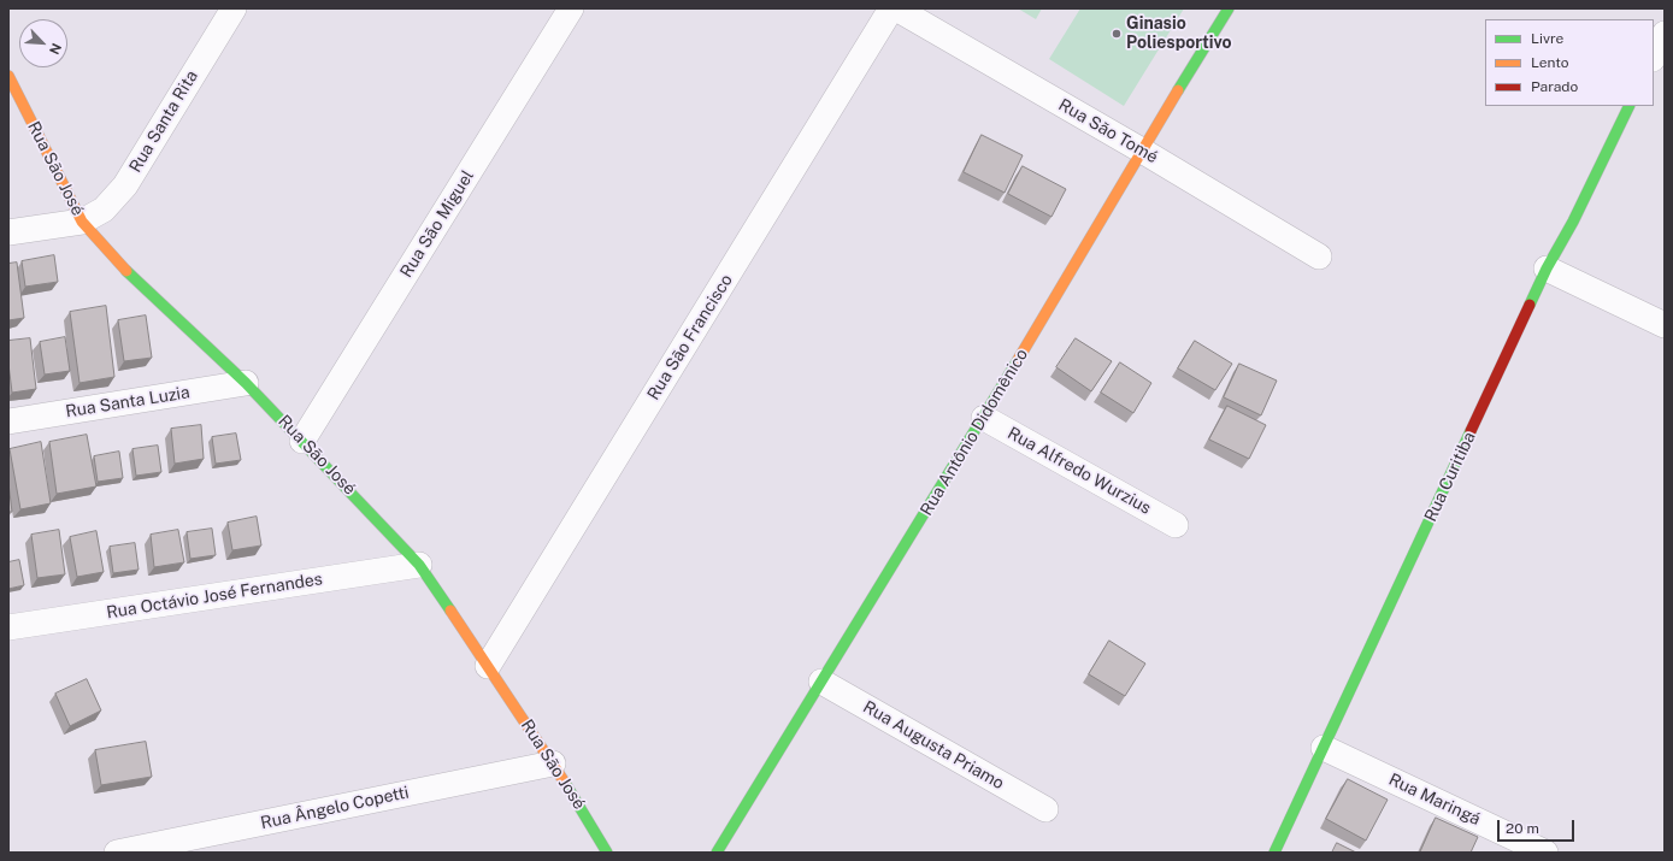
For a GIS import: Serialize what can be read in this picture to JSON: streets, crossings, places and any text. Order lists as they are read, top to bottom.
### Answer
{
  "streets": {
    "street": [
      "Rua Santa Rita",
      "Rua São Tomé",
      "Rua São José",
      "Rua São Miguel",
      "Rua São Francisco",
      "Rua Santa Luzia",
      "Rua Antônio Didomênico",
      "Rua Alfredo Wurzius",
      "Rua Curitiba",
      "Rua Octávio José Fernandes",
      "Rua Augusta Priamo",
      "Rua Maringá",
      "Rua Ângelo Copetti"
    ]
  },
  "crossings": [
    ["Rua Santa Rita", "Rua São José"],
    ["Rua São Tomé", "Rua Antônio Didomênico"],
    ["Rua São José", "Rua São Miguel"],
    ["Rua São José", "Rua São Francisco"],
    ["Rua São José", "Rua Santa Luzia"],
    ["Rua São José", "Rua Octávio José Fernandes"],
    ["Rua São José", "Rua Ângelo Copetti"],
    ["Rua Antônio Didomênico", "Rua Alfredo Wurzius"],
    ["Rua Antônio Didomênico", "Rua Augusta Priamo"],
    ["Rua Curitiba", "Rua Maringá"]
  ],
  "places": ["Ginasio Poliesportivo"],
  "legend": ["Livre", "Lento", "Parado"],
  "scale_bar": "20 m",
  "north": "bottom right"
}
